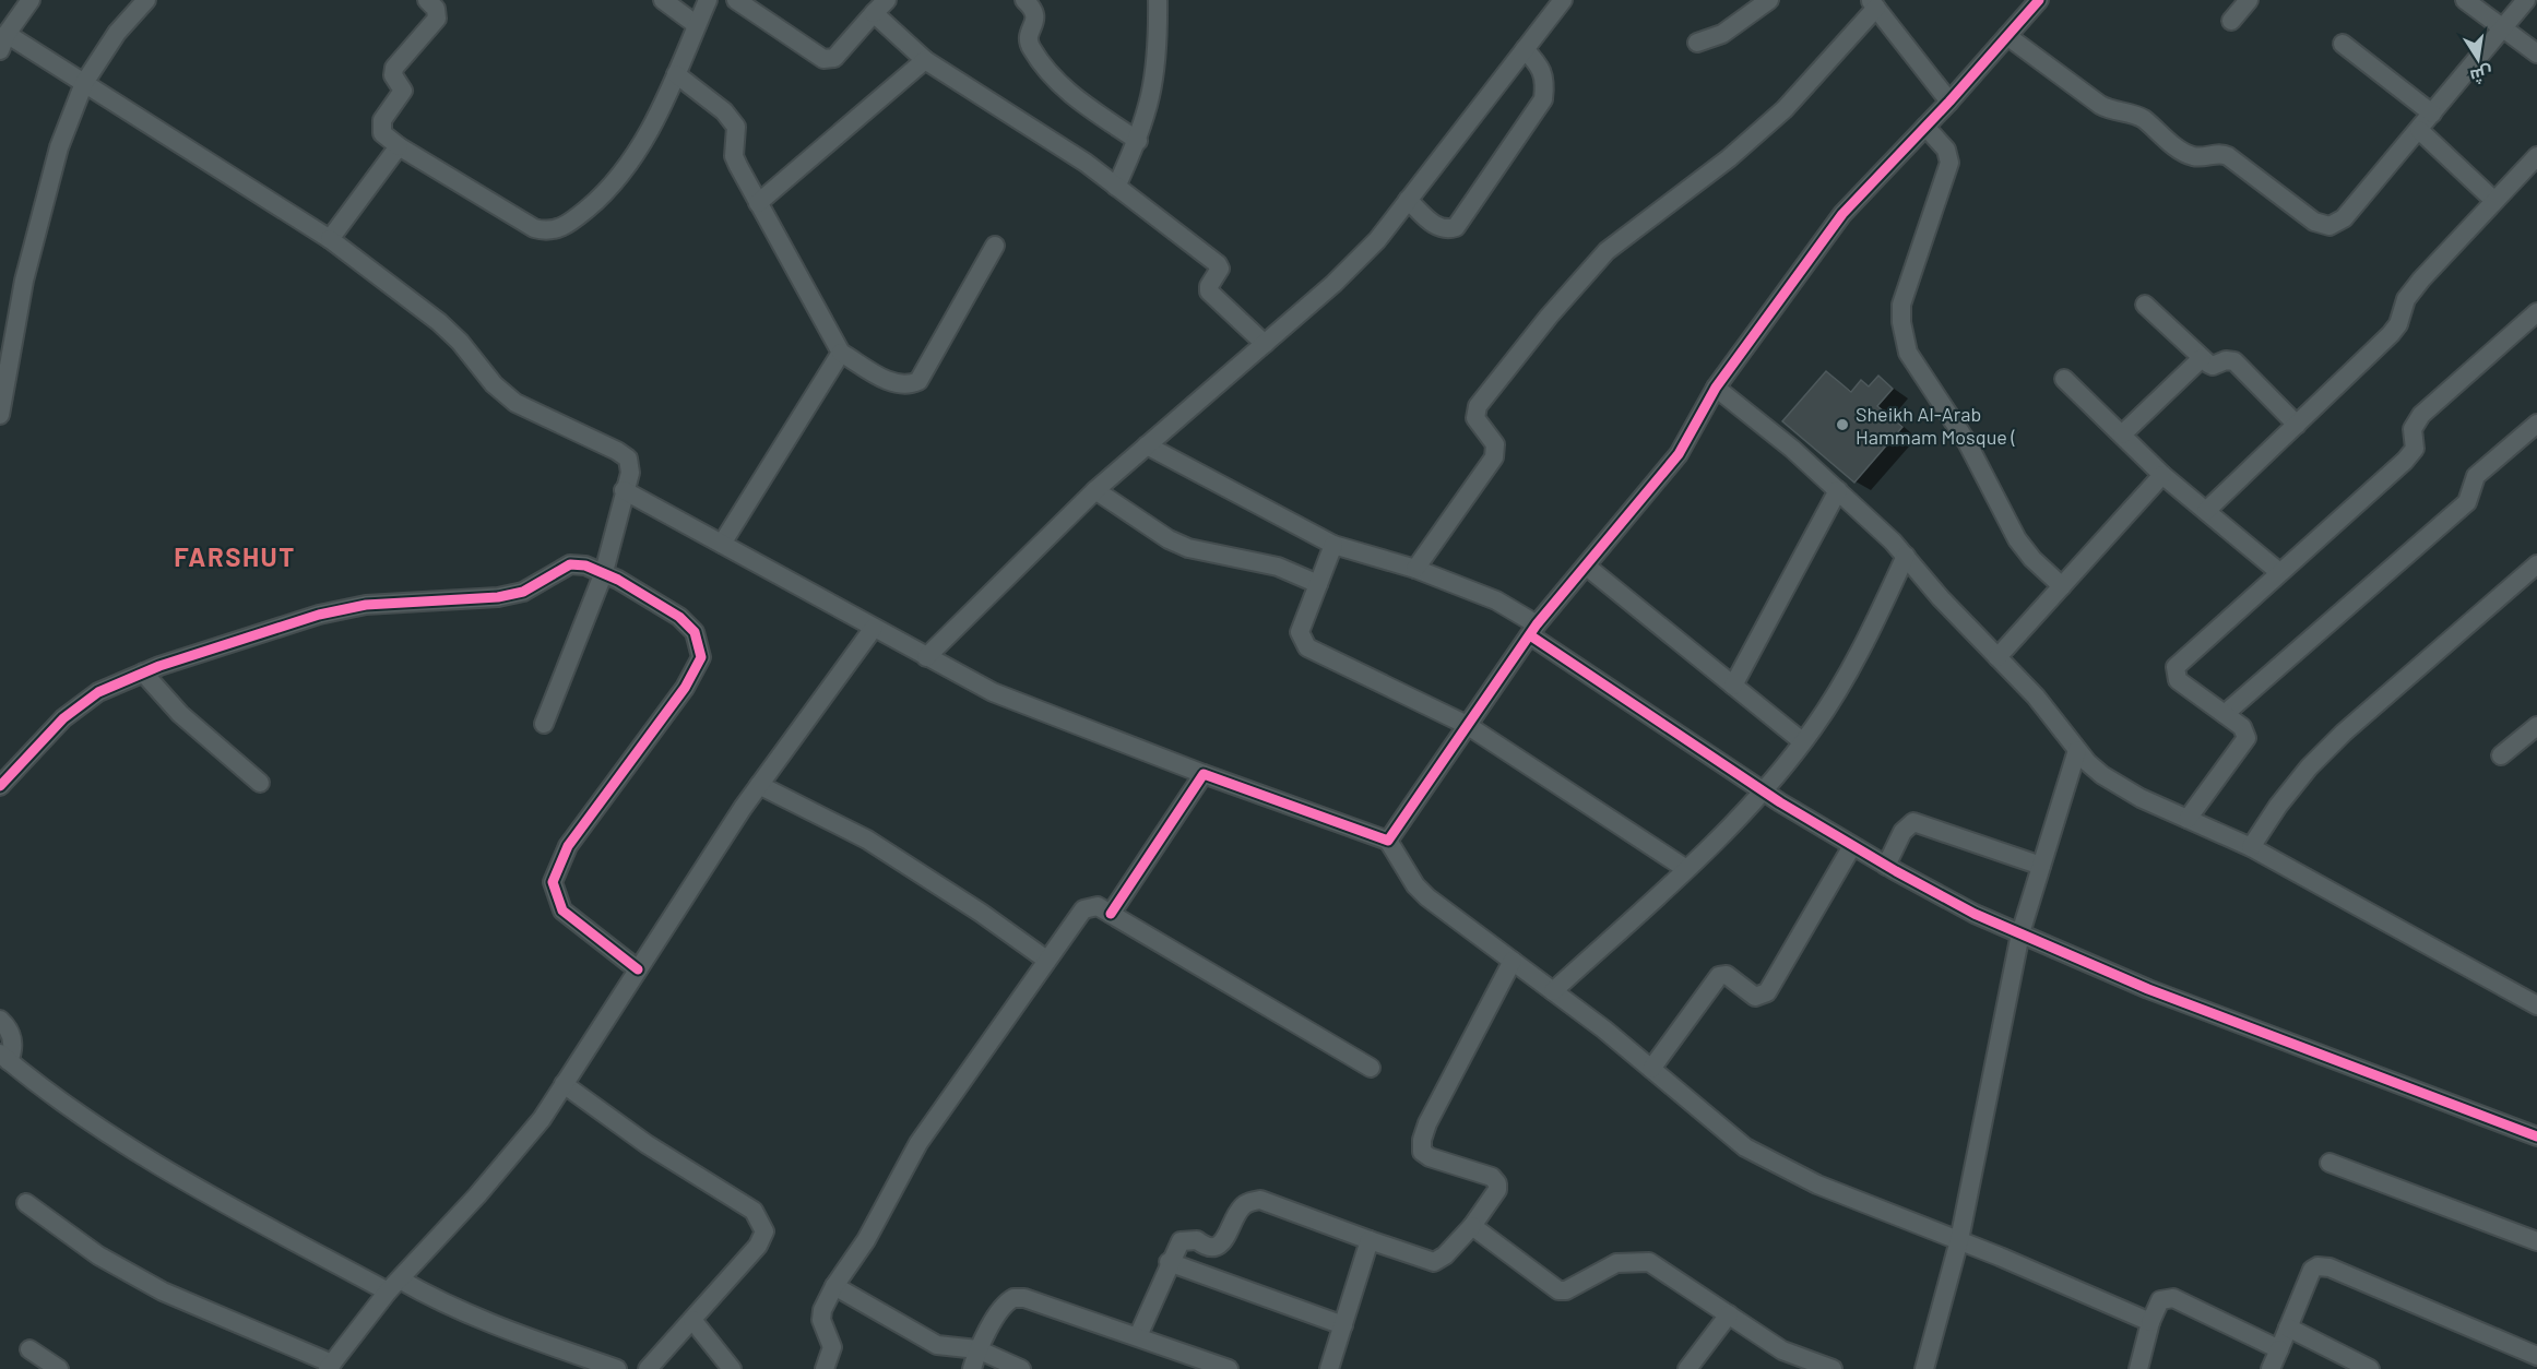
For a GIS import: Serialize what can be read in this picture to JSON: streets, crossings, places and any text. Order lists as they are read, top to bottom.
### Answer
{
  "districts": ["FARSHUT"],
  "places": ["Sheikh Al-Arab Hammam Mosque ("],
  "north": "bottom"
}
